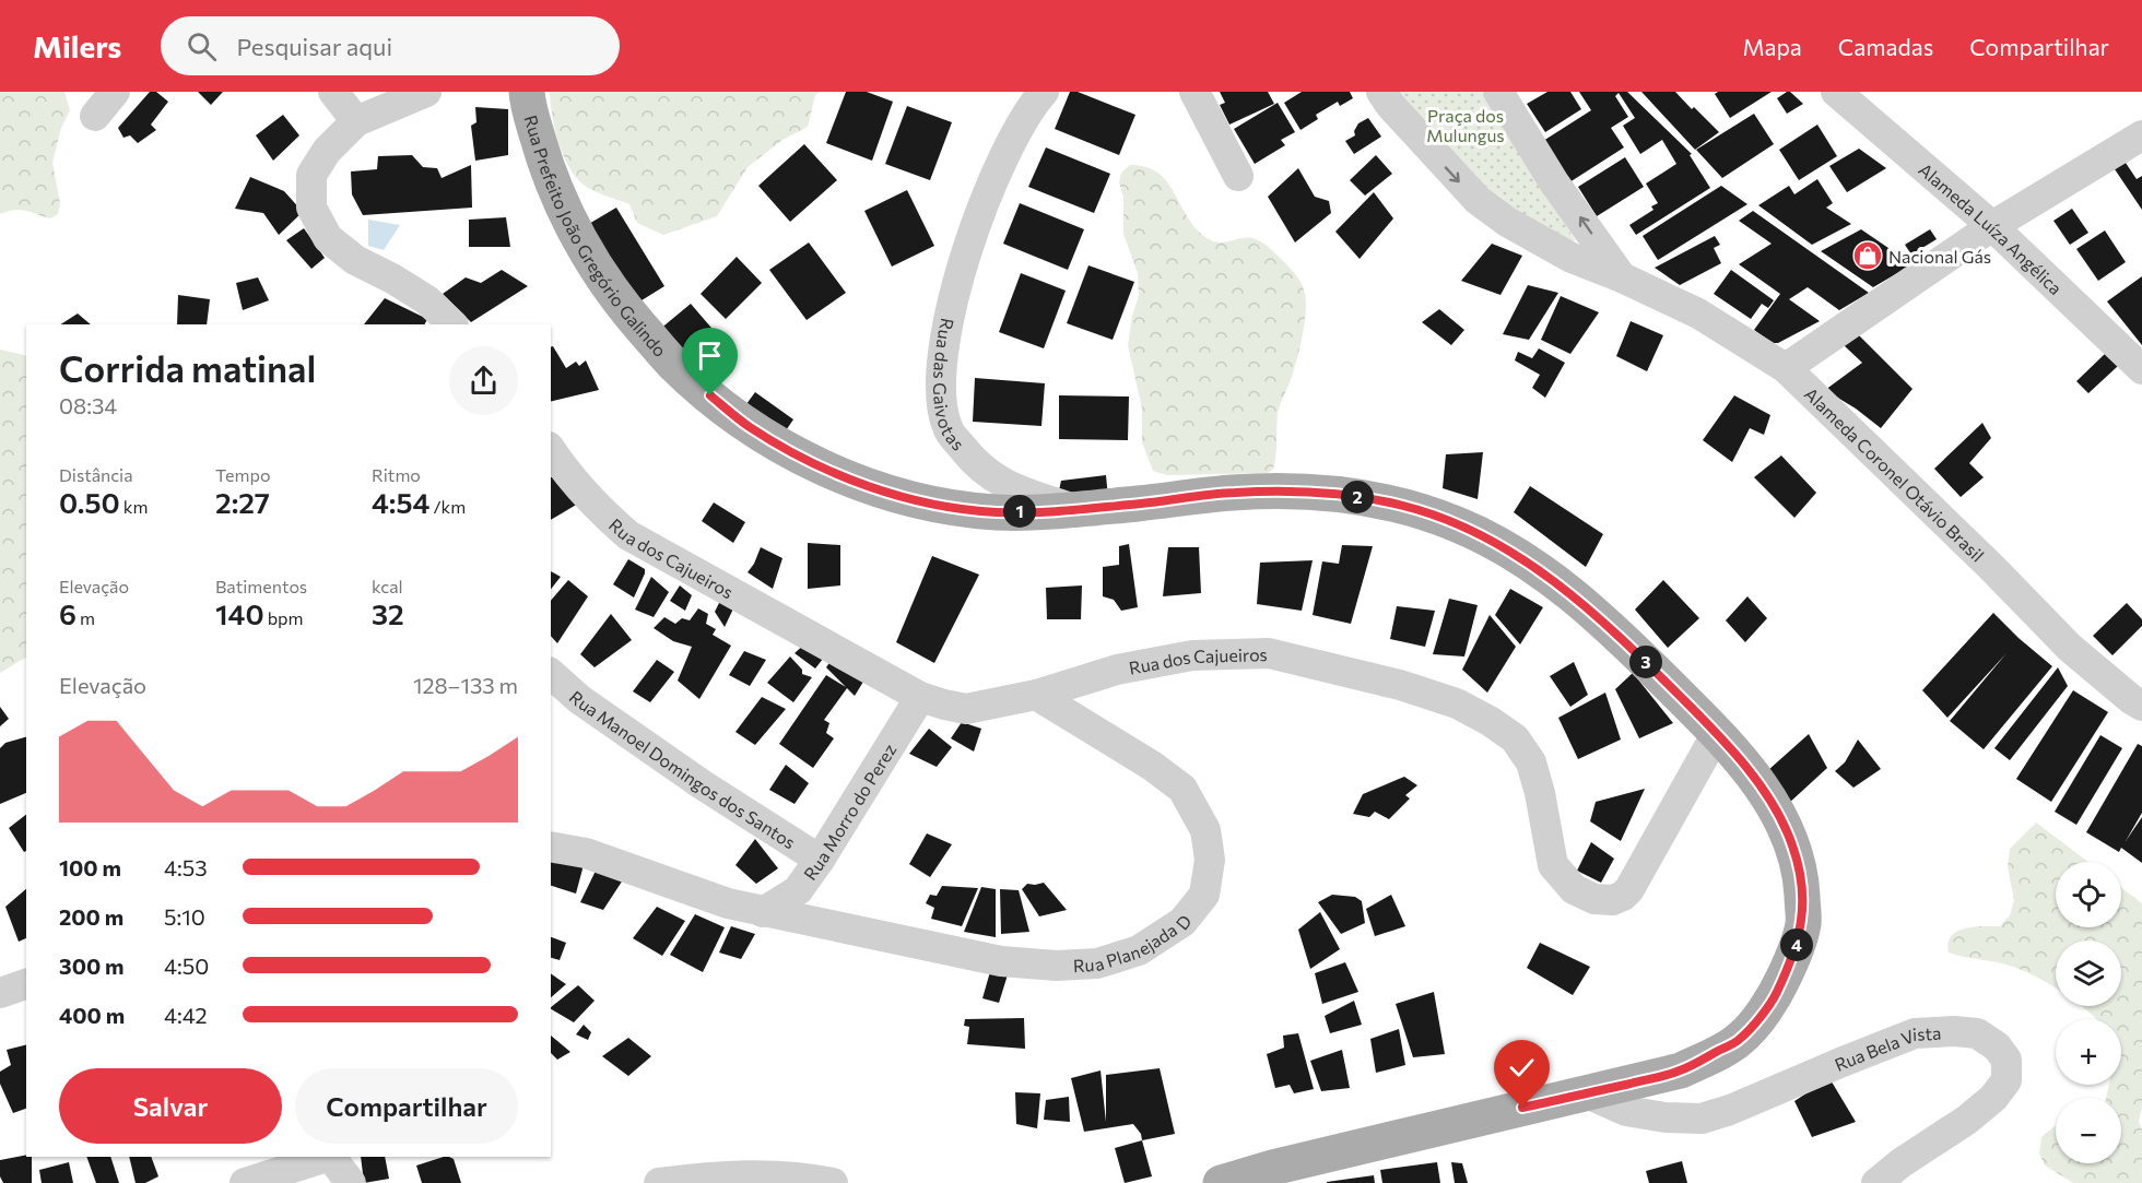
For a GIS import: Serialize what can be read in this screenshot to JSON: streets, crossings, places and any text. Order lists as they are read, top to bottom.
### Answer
{
  "streets": {
    "main road": ["Rua Prefeito João Gregório Galindo"],
    "street": [
      "Alameda Luíza Angélica",
      "Rua das Gaivotas",
      "Alameda Coronel Otávio Brasil",
      "Rua dos Cajueiros",
      "Rua Manoel Domingos dos Santos",
      "Rua Morro do Perez",
      "Rua Planejada D",
      "Rua Bela Vista"
    ]
  },
  "crossings": [
    ["Rua Prefeito João Gregório Galindo", "Rua das Gaivotas"],
    ["Rua Prefeito João Gregório Galindo", "Rua dos Cajueiros"],
    ["Rua Prefeito João Gregório Galindo", "Rua Bela Vista"],
    ["Rua dos Cajueiros", "Rua Morro do Perez"],
    ["Rua dos Cajueiros", "Rua Planejada D"],
    ["Rua Manoel Domingos dos Santos", "Rua Morro do Perez"],
    ["Rua Morro do Perez", "Rua Planejada D"]
  ],
  "parks": ["Praça dos Mulungus"],
  "places": {
    "shop": ["Nacional Gás"]
  },
  "page": {
    "header": "Milers",
    "search": "Pesquisar aqui",
    "nav": ["Mapa", "Camadas", "Compartilhar"],
    "heading": ["Corrida matinal", "08:34"],
    "stats": [
      ["Distância", "0.50 km"],
      ["Tempo", "2:27"],
      ["Ritmo", "4:54 /km"],
      ["Elevação", "6 m"],
      ["Batimentos", "140 bpm"],
      ["kcal", "32"]
    ],
    "pins": [
      "2",
      "1",
      "3",
      "4"
    ],
    "chart": ["Elevação", "128–133 m"],
    "list": [
      {
        "name": "100 m",
        "note": "4:53"
      },
      {
        "name": "200 m",
        "note": "5:10"
      },
      {
        "name": "300 m",
        "note": "4:50"
      },
      {
        "name": "400 m",
        "note": "4:42"
      }
    ],
    "map_buttons": ["+", "−"],
    "buttons": ["Salvar", "Compartilhar"]
  }
}
